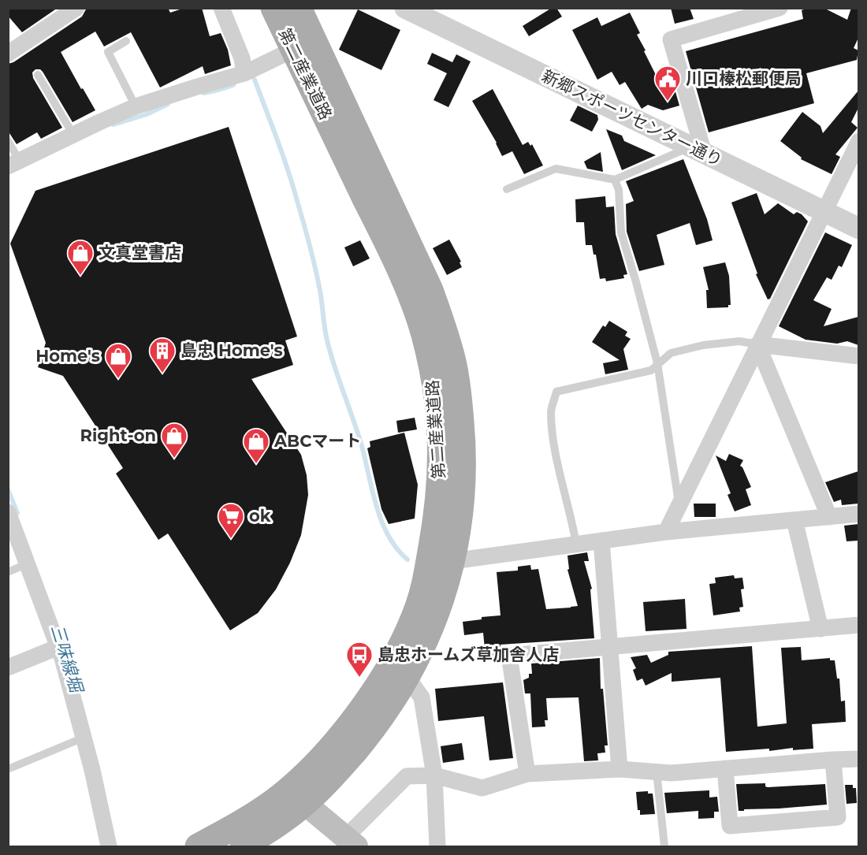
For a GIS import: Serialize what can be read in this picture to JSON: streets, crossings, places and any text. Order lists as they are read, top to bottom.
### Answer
{
  "streets": {
    "main road": ["第二産業道路"],
    "street": ["新郷スポーツセンター通り"]
  },
  "water": ["三味線堀"],
  "places": {
    "public building": ["川口榛松郵便局"],
    "shop": [
      "文真堂書店",
      "Home's",
      "Right-on",
      "ABCマート"
    ],
    "building": ["島忠 Home's"],
    "supermarket": ["ok"],
    "bus stop": ["島忠ホームズ草加舎人店"]
  }
}
